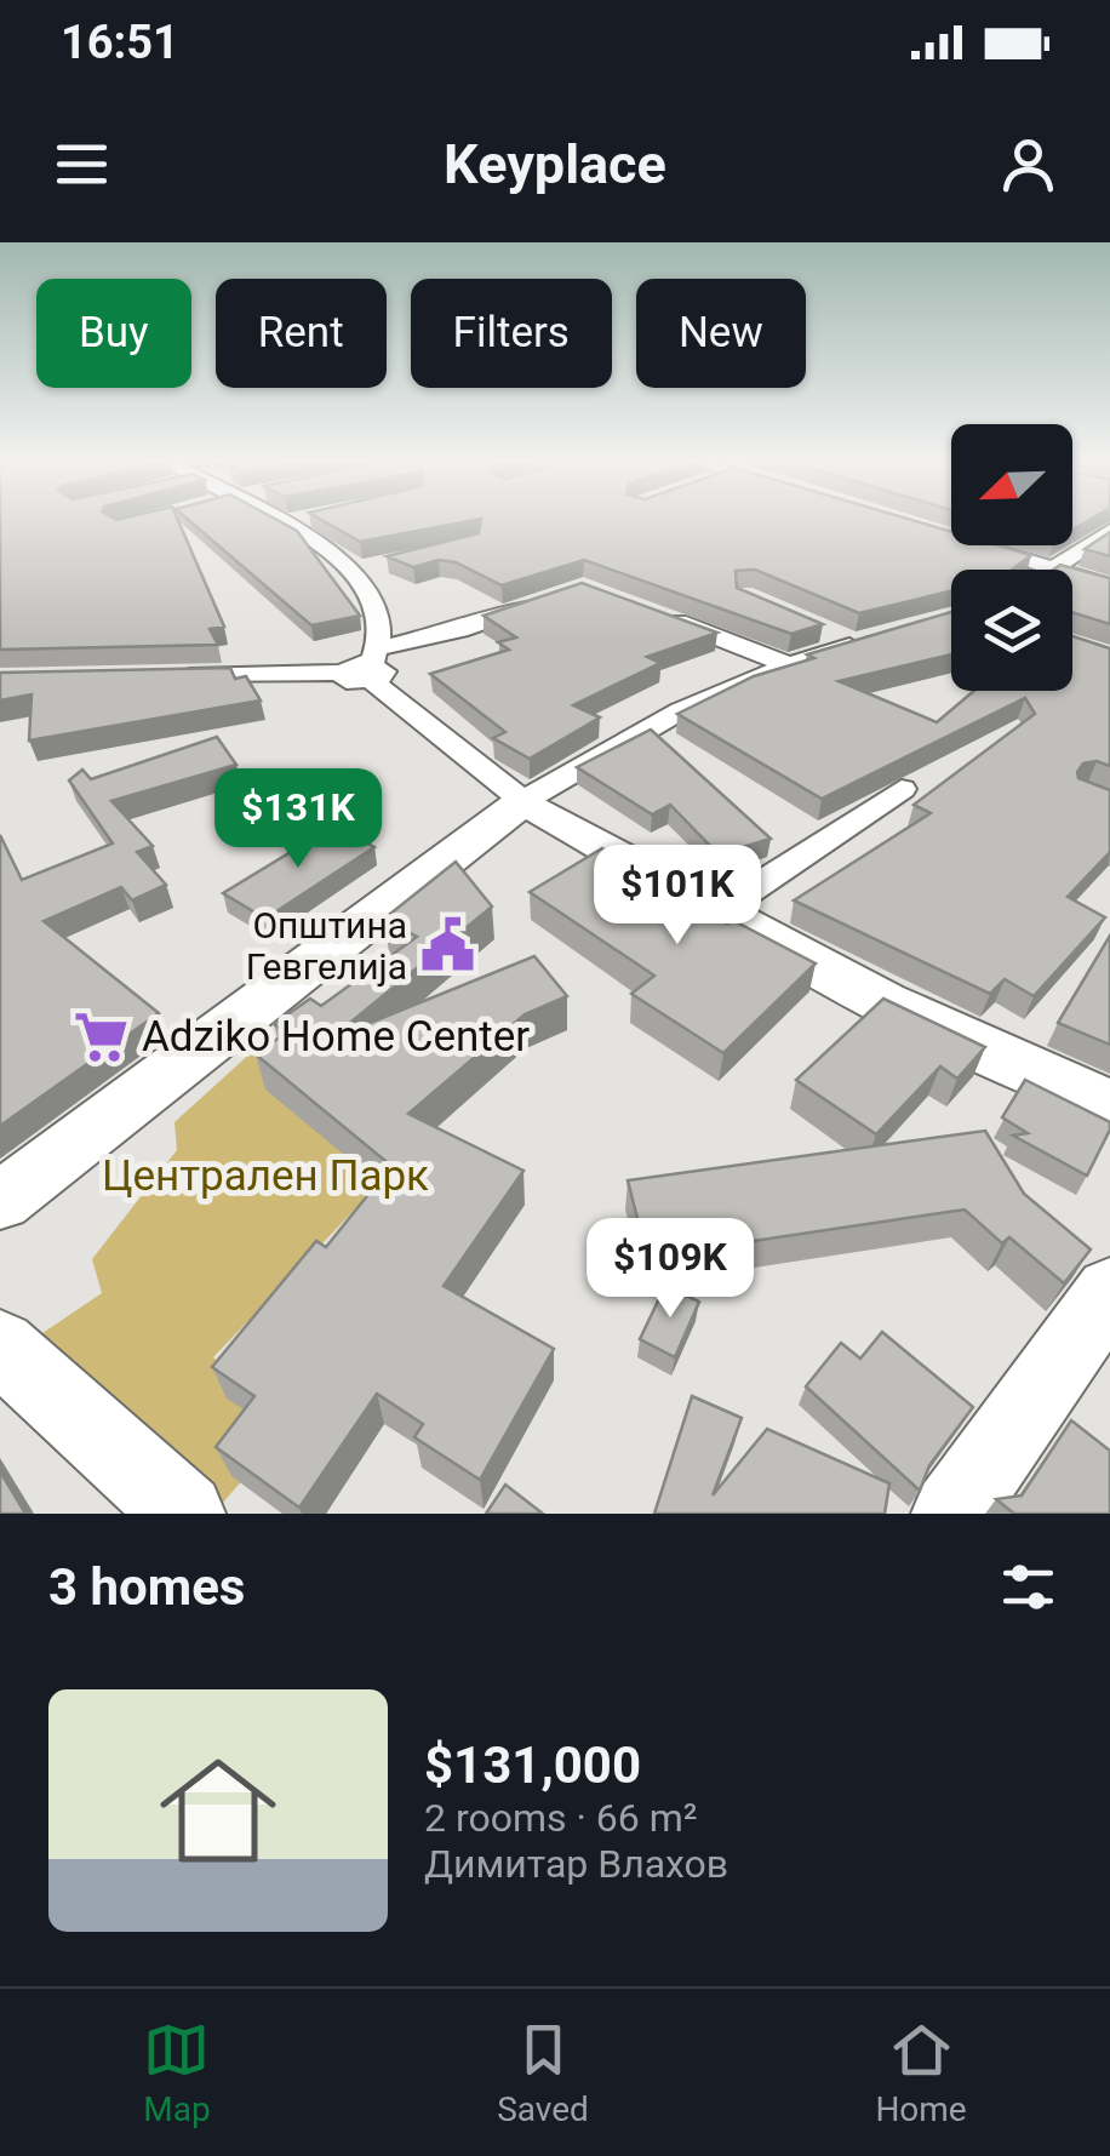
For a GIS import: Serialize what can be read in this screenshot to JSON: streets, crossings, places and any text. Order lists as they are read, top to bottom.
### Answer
{
  "parks": ["Централен Парк"],
  "places": {
    "public building": ["Општина Гевгелија"],
    "supermarket": ["Adziko Home Center"]
  },
  "north": "bottom left",
  "page": {
    "status": "16:51",
    "header": "Keyplace",
    "chip": [
      "Buy",
      "Rent",
      "Filters",
      "New"
    ],
    "price": ["$131K", "$101K", "$109K"],
    "heading": "3 homes",
    "list": [
      {
        "name": "$131,000",
        "note": "2 rooms · 66 m² · Димитар Влахов"
      }
    ],
    "tabs": ["Map", "Saved", "Home"]
  }
}
